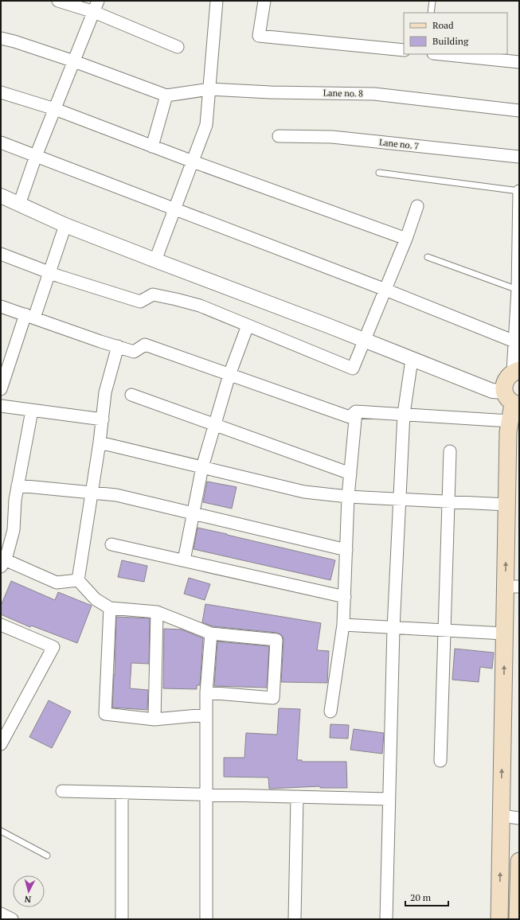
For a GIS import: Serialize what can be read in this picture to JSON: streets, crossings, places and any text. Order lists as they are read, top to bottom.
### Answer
{
  "streets": {
    "street": ["Lane no. 8", "Lane no. 7"]
  },
  "legend": ["Road", "Building"],
  "scale_bar": "20 m",
  "north": "bottom"
}
